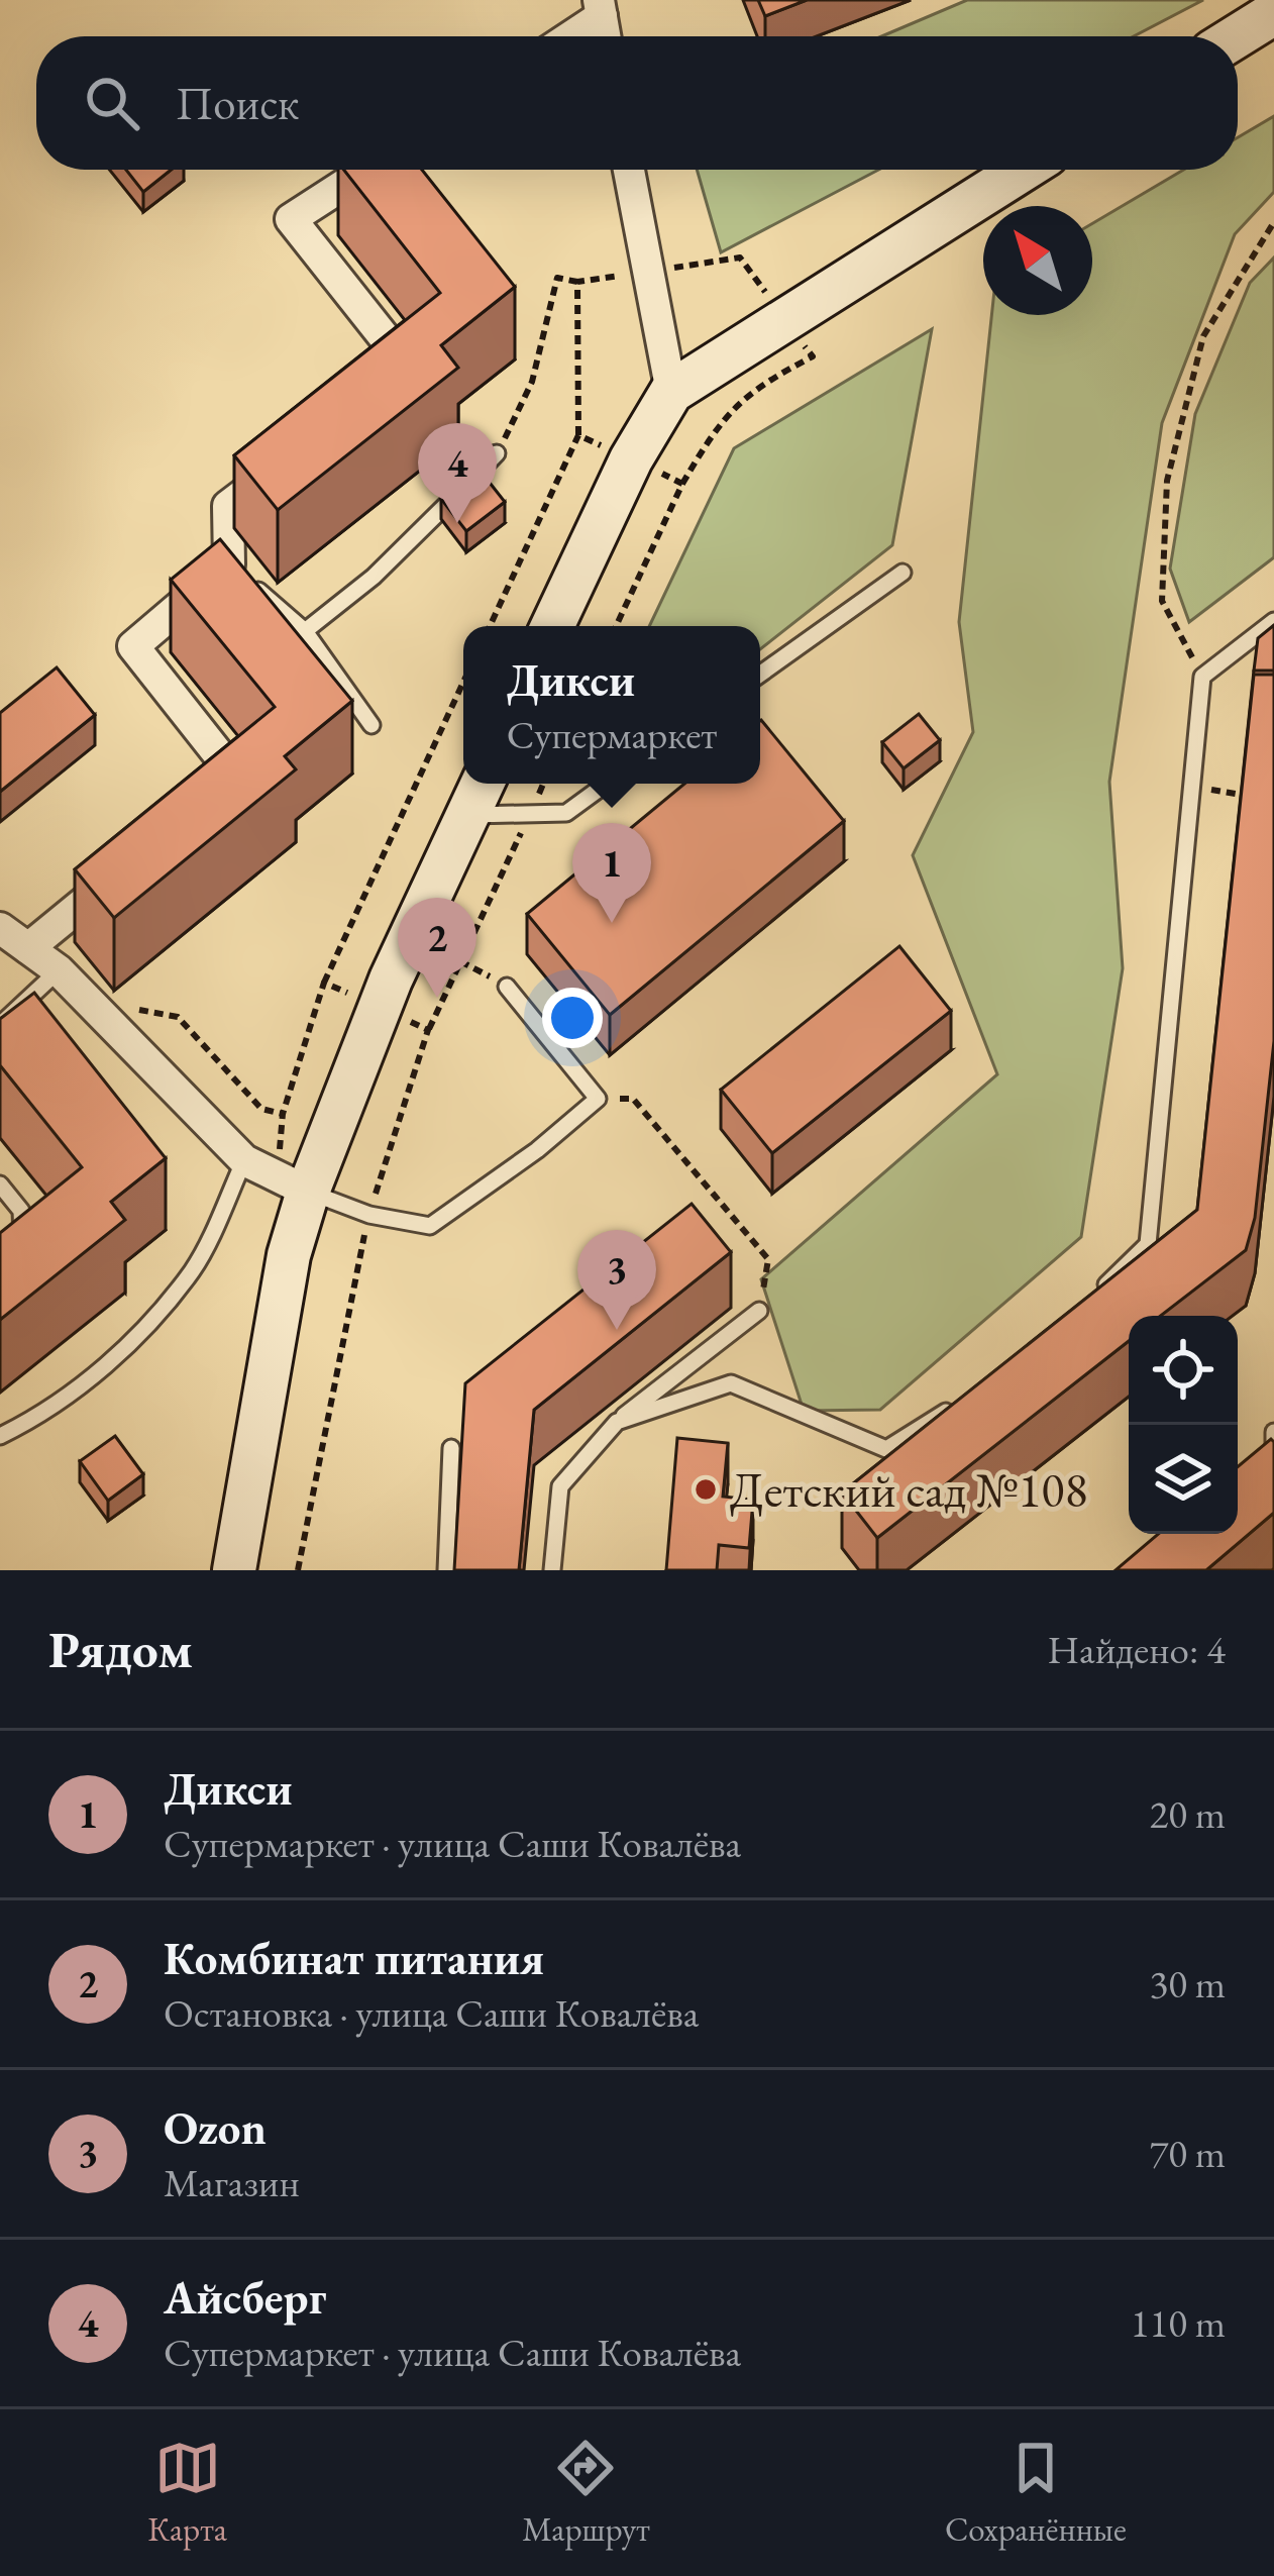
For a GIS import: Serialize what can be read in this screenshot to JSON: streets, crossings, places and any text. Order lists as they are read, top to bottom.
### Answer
{
  "places": ["Детский сад №108"],
  "north": "top left",
  "page": {
    "search": "Поиск",
    "pins": [
      "4",
      "1",
      "2",
      "3"
    ],
    "popup": ["Дикси", "Супермаркет"],
    "heading": ["Рядом", "Найдено: 4"],
    "list": [
      {
        "mark": "1",
        "name": "Дикси",
        "note": "Супермаркет · улица Саши Ковалёва",
        "value": "20 m"
      },
      {
        "mark": "2",
        "name": "Комбинат питания",
        "note": "Остановка · улица Саши Ковалёва",
        "value": "30 m"
      },
      {
        "mark": "3",
        "name": "Ozon",
        "note": "Магазин",
        "value": "70 m"
      },
      {
        "mark": "4",
        "name": "Айсберг",
        "note": "Супермаркет · улица Саши Ковалёва",
        "value": "110 m"
      }
    ],
    "nav": ["Карта", "Маршрут", "Сохранённые"]
  }
}
